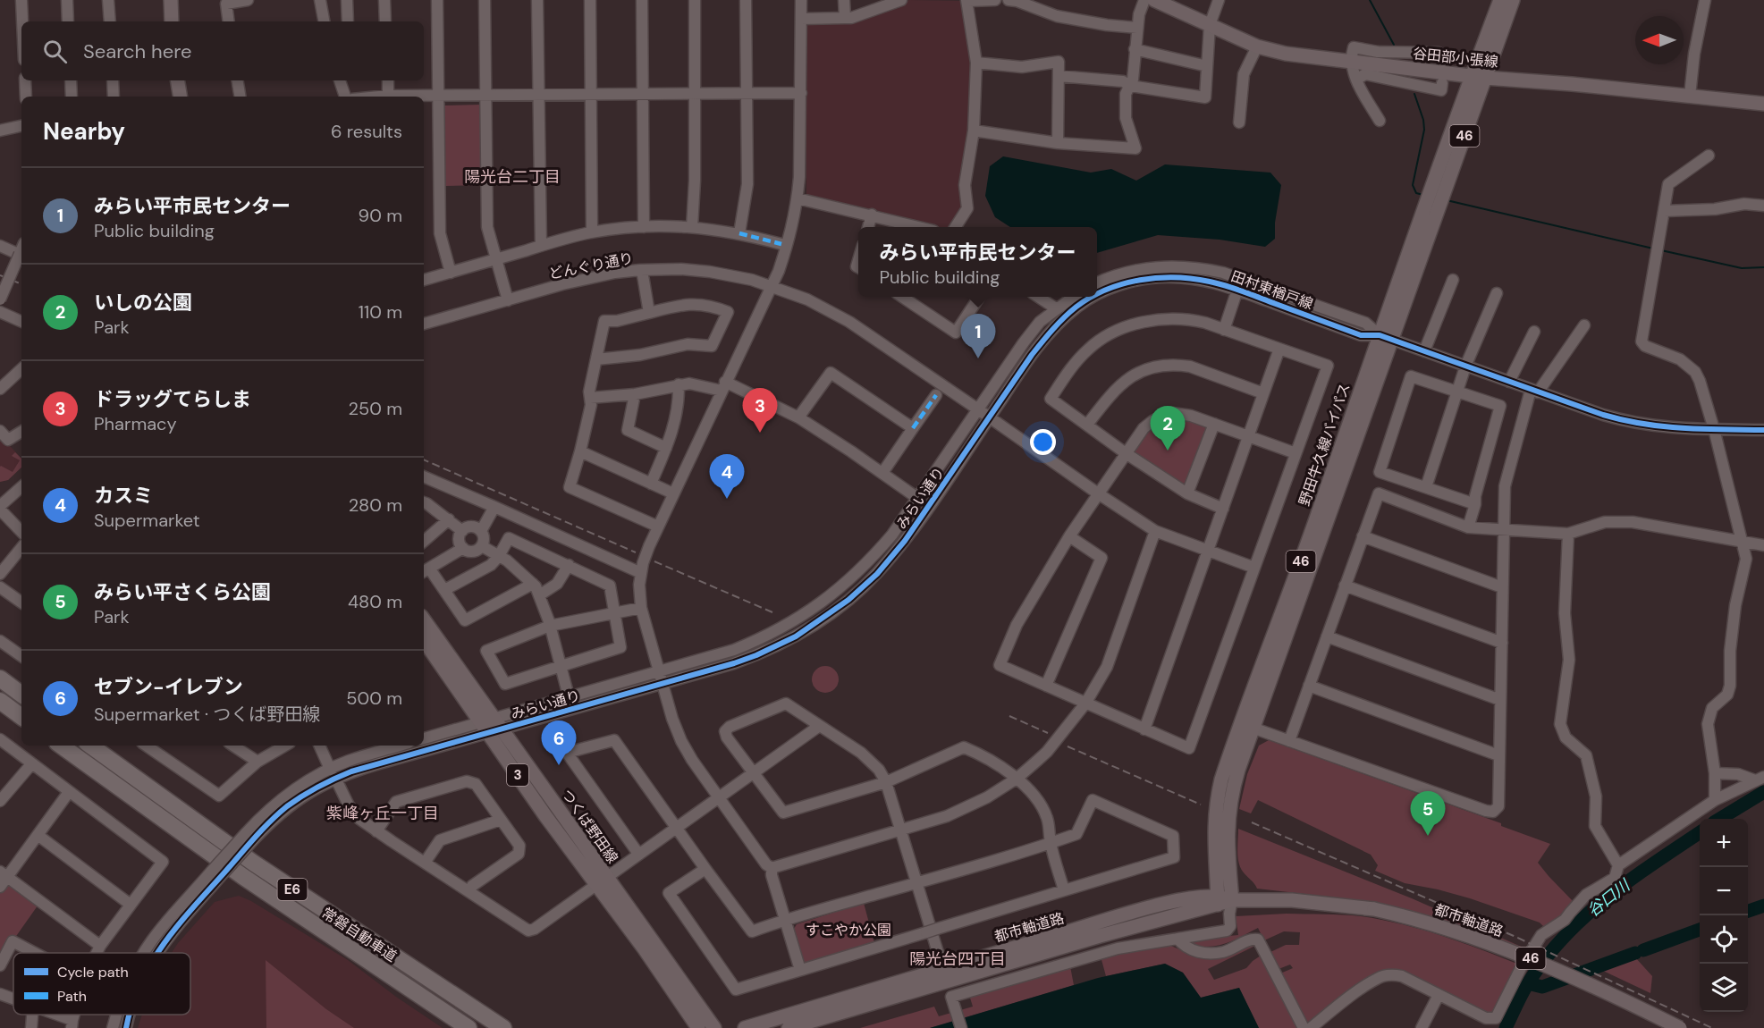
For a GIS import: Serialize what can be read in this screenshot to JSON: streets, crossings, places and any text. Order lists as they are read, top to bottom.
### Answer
{
  "streets": {
    "highway": ["E6", "常磐自動車道"],
    "main road": [
      "谷田部小張線",
      "46",
      "野田牛久線バイパス",
      "3",
      "つくば野田線",
      "都市軸道路"
    ],
    "street": ["どんぐり通り", "田村東楢戸線", "みらい通り"]
  },
  "crossings": [
    ["谷田部小張線", "野田牛久線バイパス"],
    ["どんぐり通り", "田村東楢戸線"],
    ["どんぐり通り", "みらい通り"],
    ["田村東楢戸線", "野田牛久線バイパス"],
    ["田村東楢戸線", "みらい通り"],
    ["野田牛久線バイパス", "都市軸道路"],
    ["みらい通り", "つくば野田線"]
  ],
  "districts": ["陽光台二丁目", "紫峰ヶ丘一丁目", "陽光台四丁目"],
  "water": ["谷口川"],
  "parks": ["すこやか公園"],
  "legend": ["Cycle path", "Path"],
  "north": "left",
  "page": {
    "search": "Search here",
    "heading": ["Nearby", "6 results"],
    "list": [
      {
        "mark": "1",
        "name": "みらい平市民センター",
        "note": "Public building",
        "value": "90 m"
      },
      {
        "mark": "2",
        "name": "いしの公園",
        "note": "Park",
        "value": "110 m"
      },
      {
        "mark": "3",
        "name": "ドラッグてらしま",
        "note": "Pharmacy",
        "value": "250 m"
      },
      {
        "mark": "4",
        "name": "カスミ",
        "note": "Supermarket",
        "value": "280 m"
      },
      {
        "mark": "5",
        "name": "みらい平さくら公園",
        "note": "Park",
        "value": "480 m"
      },
      {
        "mark": "6",
        "name": "セブン-イレブン",
        "note": "Supermarket · つくば野田線",
        "value": "500 m"
      }
    ],
    "popup": ["みらい平市民センター", "Public building"],
    "pins": [
      "1",
      "3",
      "2",
      "4",
      "6",
      "5"
    ],
    "map_buttons": ["+", "−"]
  }
}
